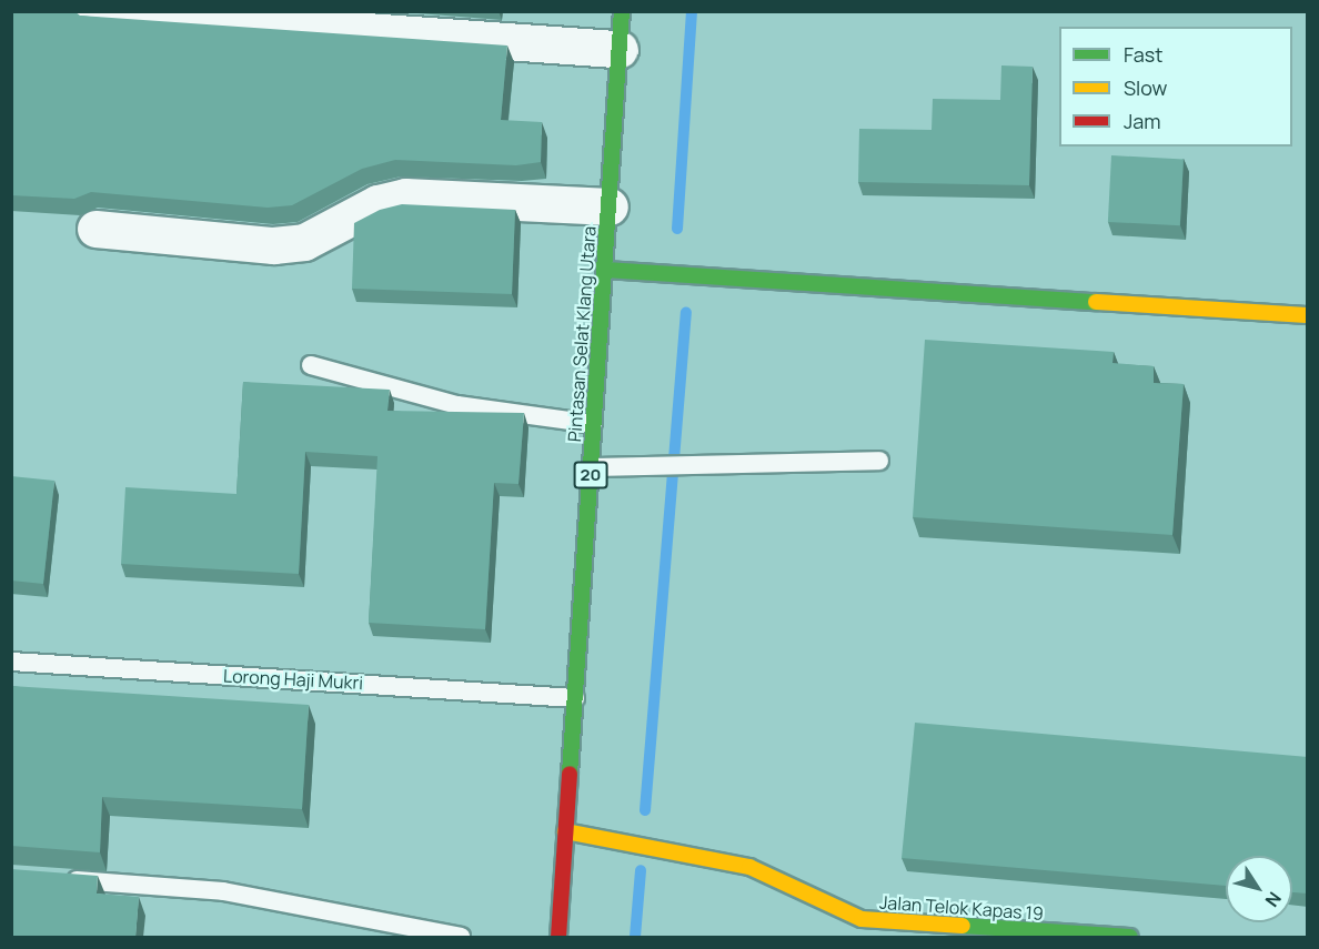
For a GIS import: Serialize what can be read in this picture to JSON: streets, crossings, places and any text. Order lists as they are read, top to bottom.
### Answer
{
  "streets": {
    "main road": ["Pintasan Selat Klang Utara", "20", "Jalan Telok Kapas 19"],
    "lane": ["Lorong Haji Mukri"]
  },
  "crossings": [
    ["Pintasan Selat Klang Utara", "Lorong Haji Mukri"],
    ["Pintasan Selat Klang Utara", "Jalan Telok Kapas 19"]
  ],
  "legend": ["Fast", "Slow", "Jam"],
  "north": "bottom right"
}
